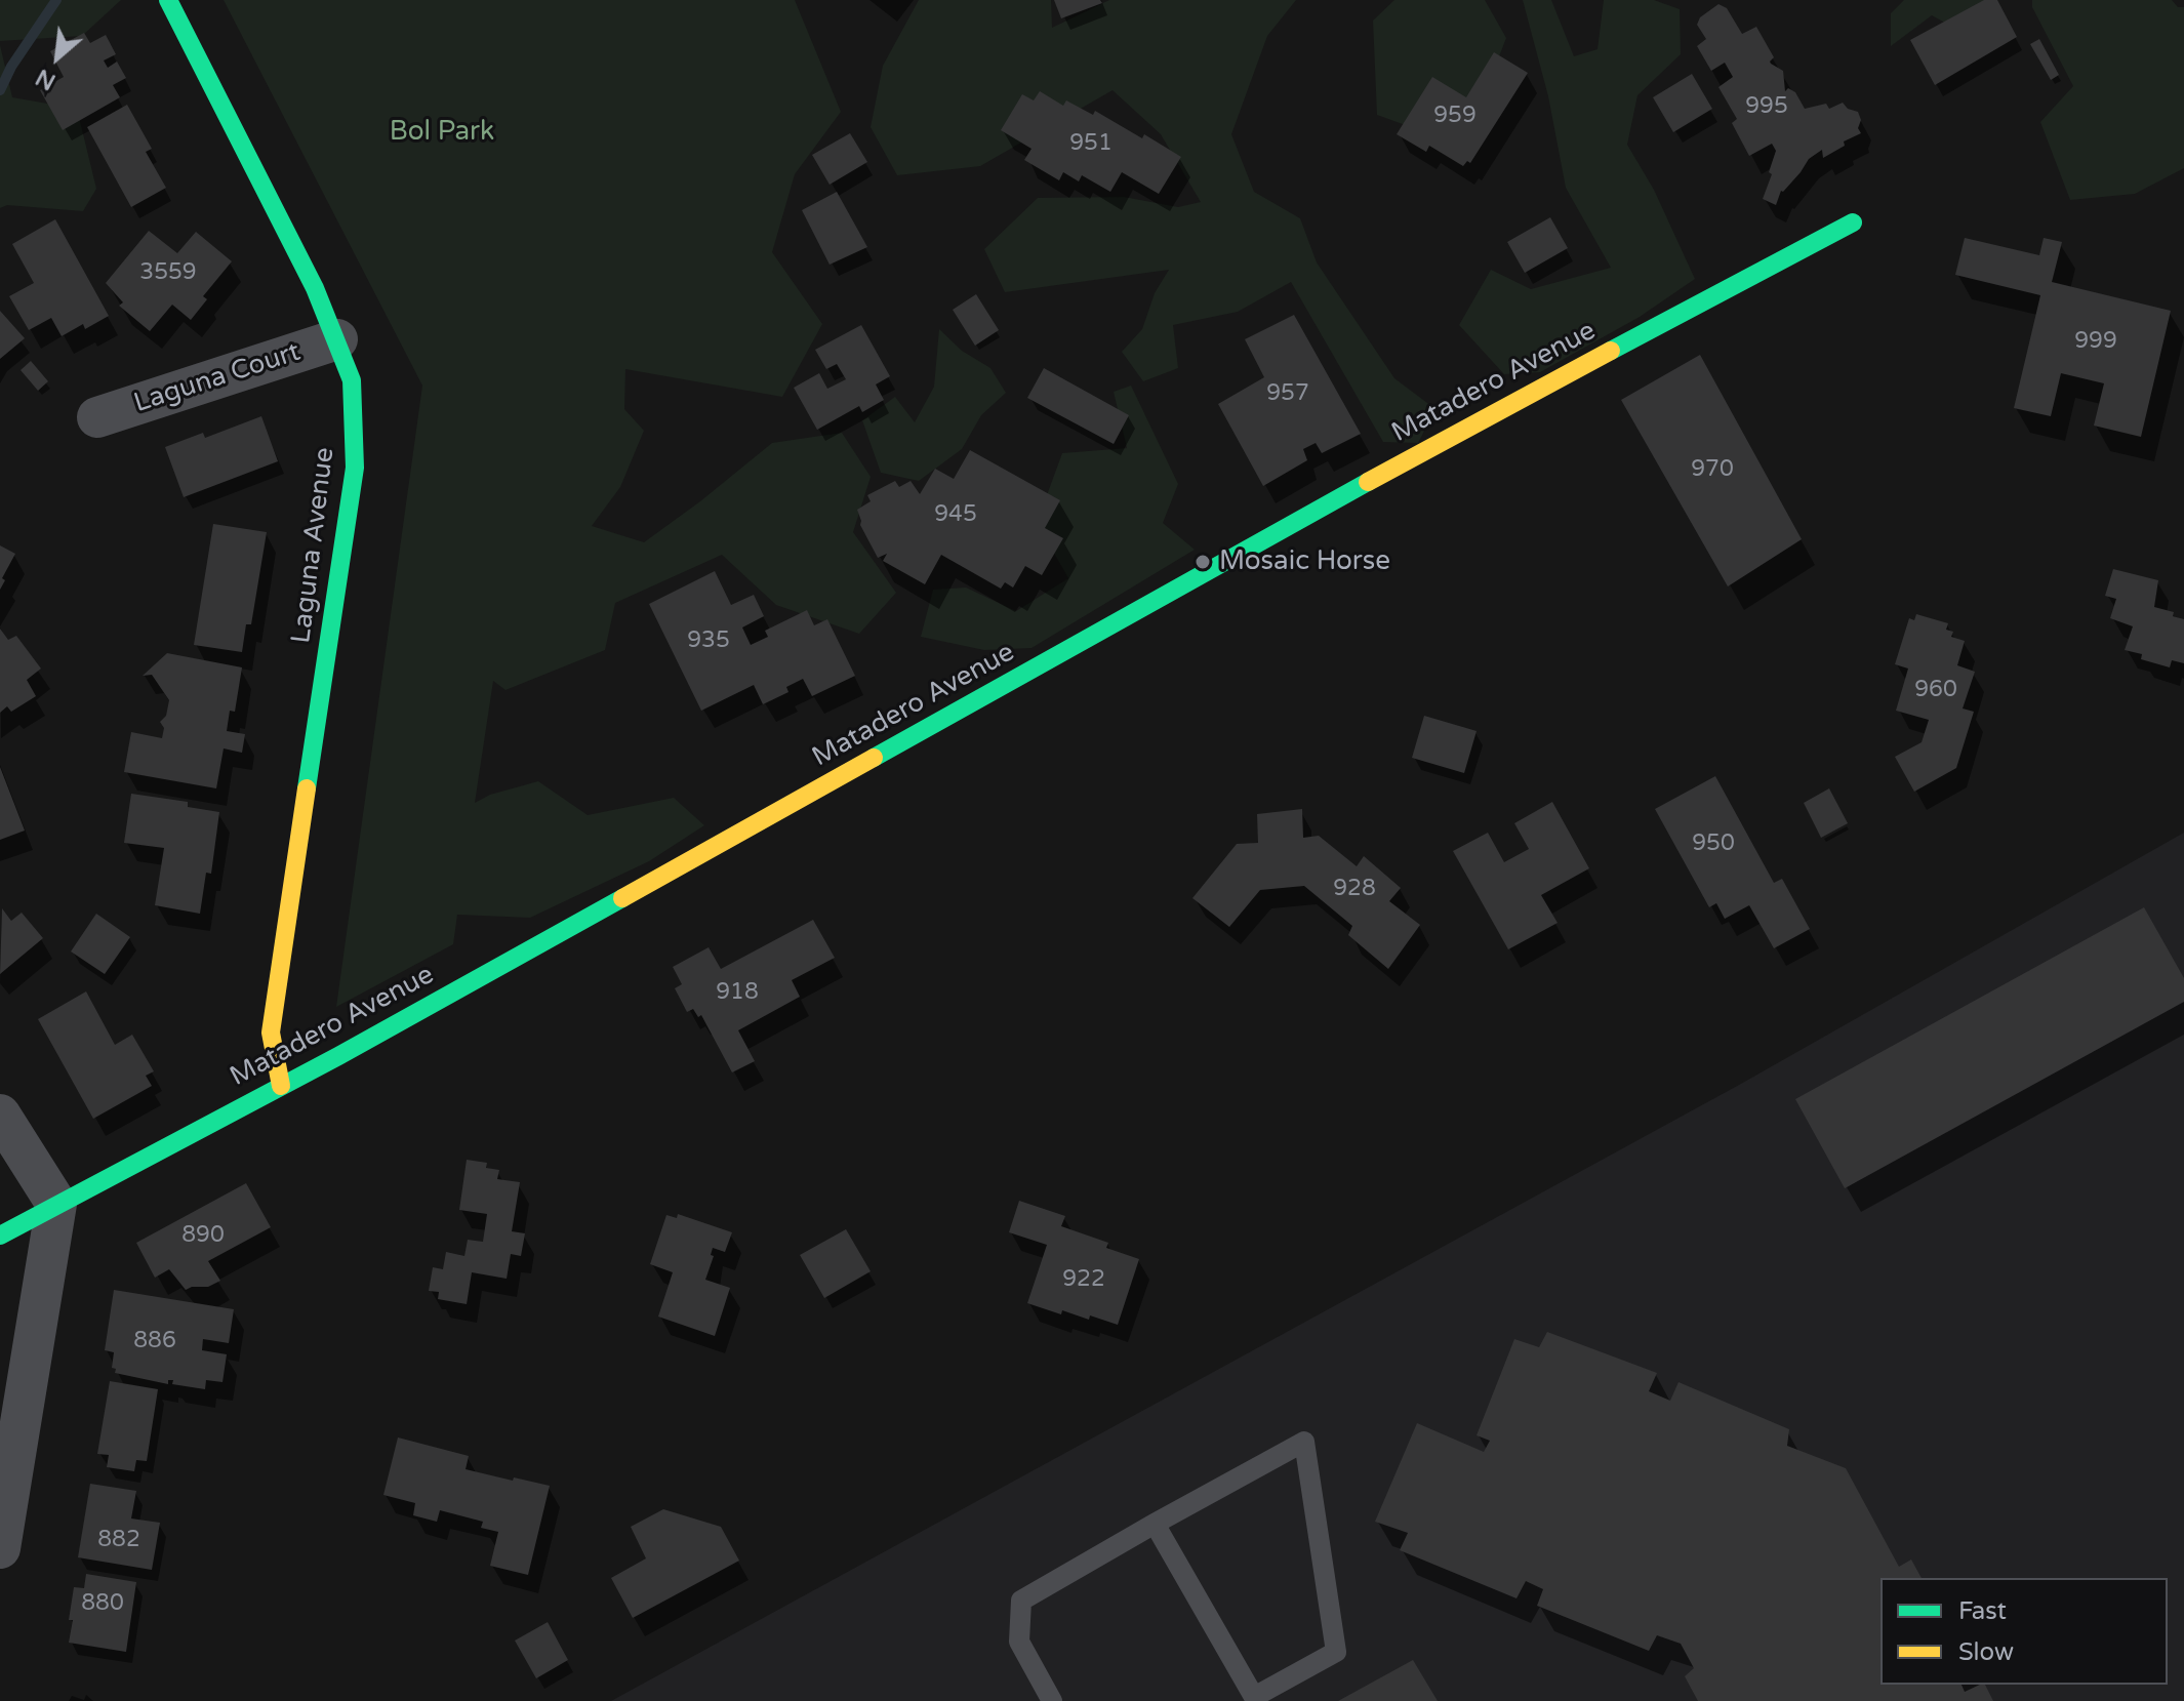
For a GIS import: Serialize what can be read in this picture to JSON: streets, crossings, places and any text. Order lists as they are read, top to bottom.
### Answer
{
  "streets": {
    "street": ["Laguna Court", "Matadero Avenue", "Laguna Avenue"]
  },
  "crossings": [
    ["Laguna Court", "Laguna Avenue"],
    ["Matadero Avenue", "Laguna Avenue"]
  ],
  "parks": ["Bol Park"],
  "places": ["Mosaic Horse"],
  "house_numbers": [
    "995",
    "959",
    "951",
    "3559",
    "999",
    "957",
    "970",
    "945",
    "935",
    "960",
    "950",
    "928",
    "918",
    "890",
    "922",
    "886",
    "882",
    "880"
  ],
  "legend": ["Fast", "Slow"],
  "north": "bottom left"
}
